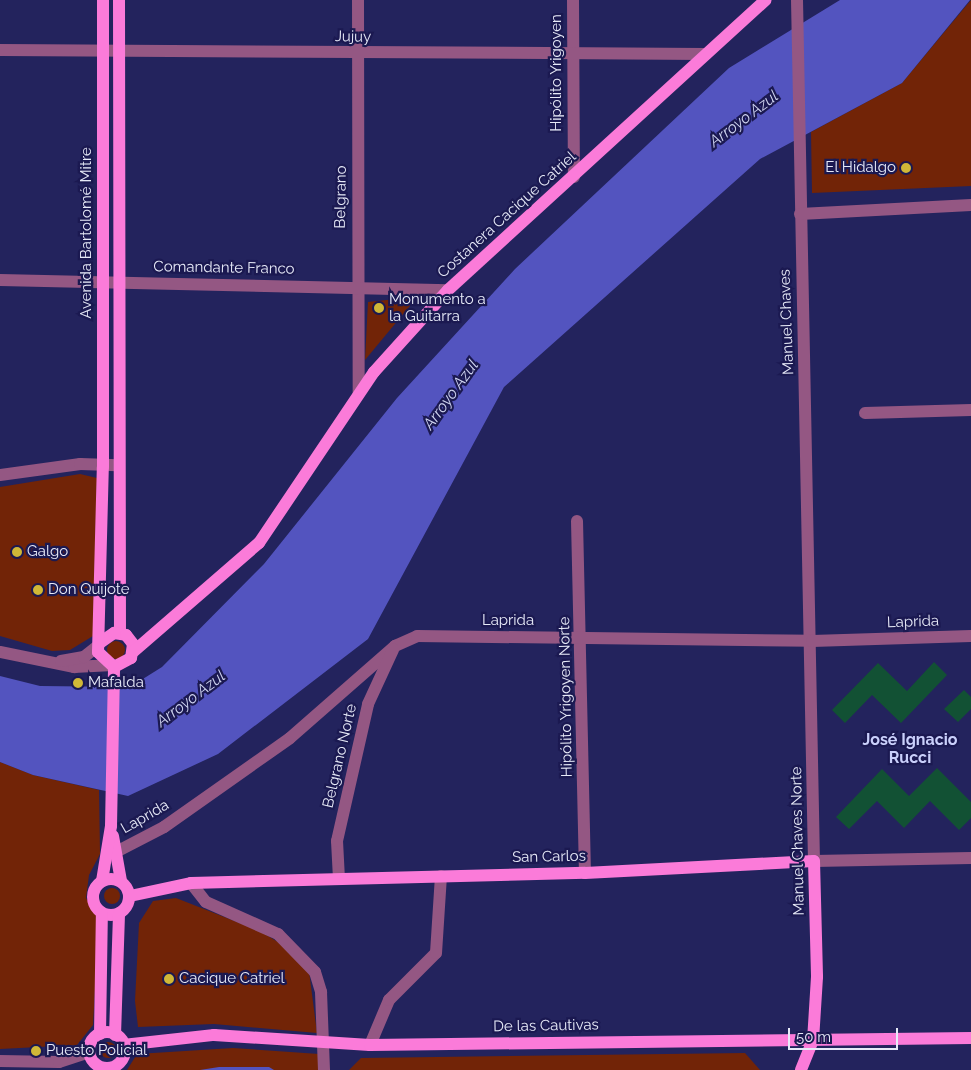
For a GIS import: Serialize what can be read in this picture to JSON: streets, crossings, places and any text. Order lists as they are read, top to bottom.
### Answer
{
  "streets": {
    "main road": [
      "Costanera Cacique Catriel",
      "Avenida Bartolomé Mitre",
      "Manuel Chaves Norte",
      "San Carlos",
      "De las Cautivas"
    ],
    "street": [
      "Jujuy",
      "Hipólito Yrigoyen",
      "Belgrano",
      "Comandante Franco",
      "Manuel Chaves",
      "Laprida",
      "Hipólito Yrigoyen Norte",
      "Belgrano Norte"
    ]
  },
  "crossings": [
    ["Jujuy", "Hipólito Yrigoyen"],
    ["Jujuy", "Belgrano"],
    ["Jujuy", "Costanera Cacique Catriel"],
    ["Jujuy", "Avenida Bartolomé Mitre"],
    ["Hipólito Yrigoyen", "Costanera Cacique Catriel"],
    ["Belgrano", "Costanera Cacique Catriel"],
    ["Belgrano", "Comandante Franco"],
    ["Costanera Cacique Catriel", "Avenida Bartolomé Mitre"],
    ["Costanera Cacique Catriel", "Comandante Franco"],
    ["Avenida Bartolomé Mitre", "Comandante Franco"],
    ["Manuel Chaves", "Laprida"],
    ["Manuel Chaves", "Manuel Chaves Norte"],
    ["Laprida", "Hipólito Yrigoyen Norte"],
    ["Laprida", "Belgrano Norte"],
    ["Laprida", "Manuel Chaves Norte"],
    ["Hipólito Yrigoyen Norte", "San Carlos"],
    ["Belgrano Norte", "San Carlos"],
    ["Manuel Chaves Norte", "San Carlos"],
    ["Manuel Chaves Norte", "De las Cautivas"]
  ],
  "districts": ["José Ignacio Rucci"],
  "water": ["Arroyo Azul"],
  "places": [
    "El Hidalgo",
    "Monumento a la Guitarra",
    "Galgo",
    "Don Quijote",
    "Mafalda",
    "Cacique Catriel",
    "Puesto Policial"
  ],
  "scale_bar": "50 m"
}
